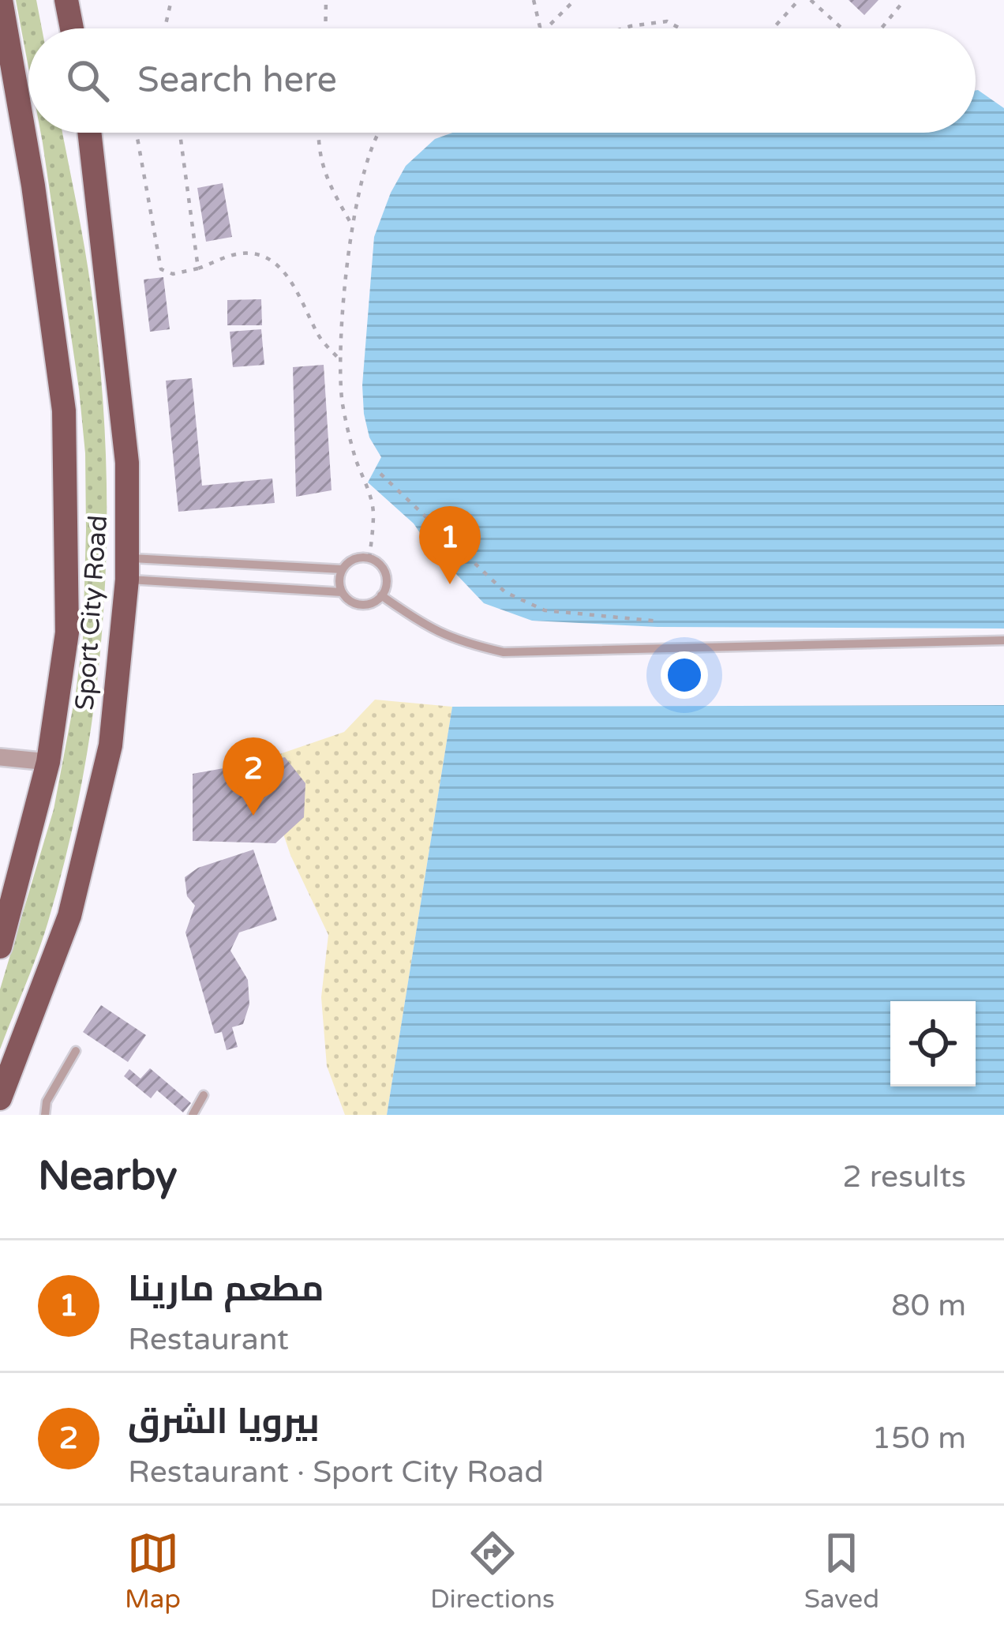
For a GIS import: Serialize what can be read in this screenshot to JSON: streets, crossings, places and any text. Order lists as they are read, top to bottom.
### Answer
{
  "streets": {
    "main road": ["Sport City Road"]
  },
  "page": {
    "search": "Search here",
    "pins": ["1", "2"],
    "heading": ["Nearby", "2 results"],
    "list": [
      {
        "mark": "1",
        "name": "مطعم مارينا",
        "note": "Restaurant",
        "value": "80 m"
      },
      {
        "mark": "2",
        "name": "بيرويا الشرق",
        "note": "Restaurant · Sport City Road",
        "value": "150 m"
      }
    ],
    "nav": ["Map", "Directions", "Saved"]
  }
}
